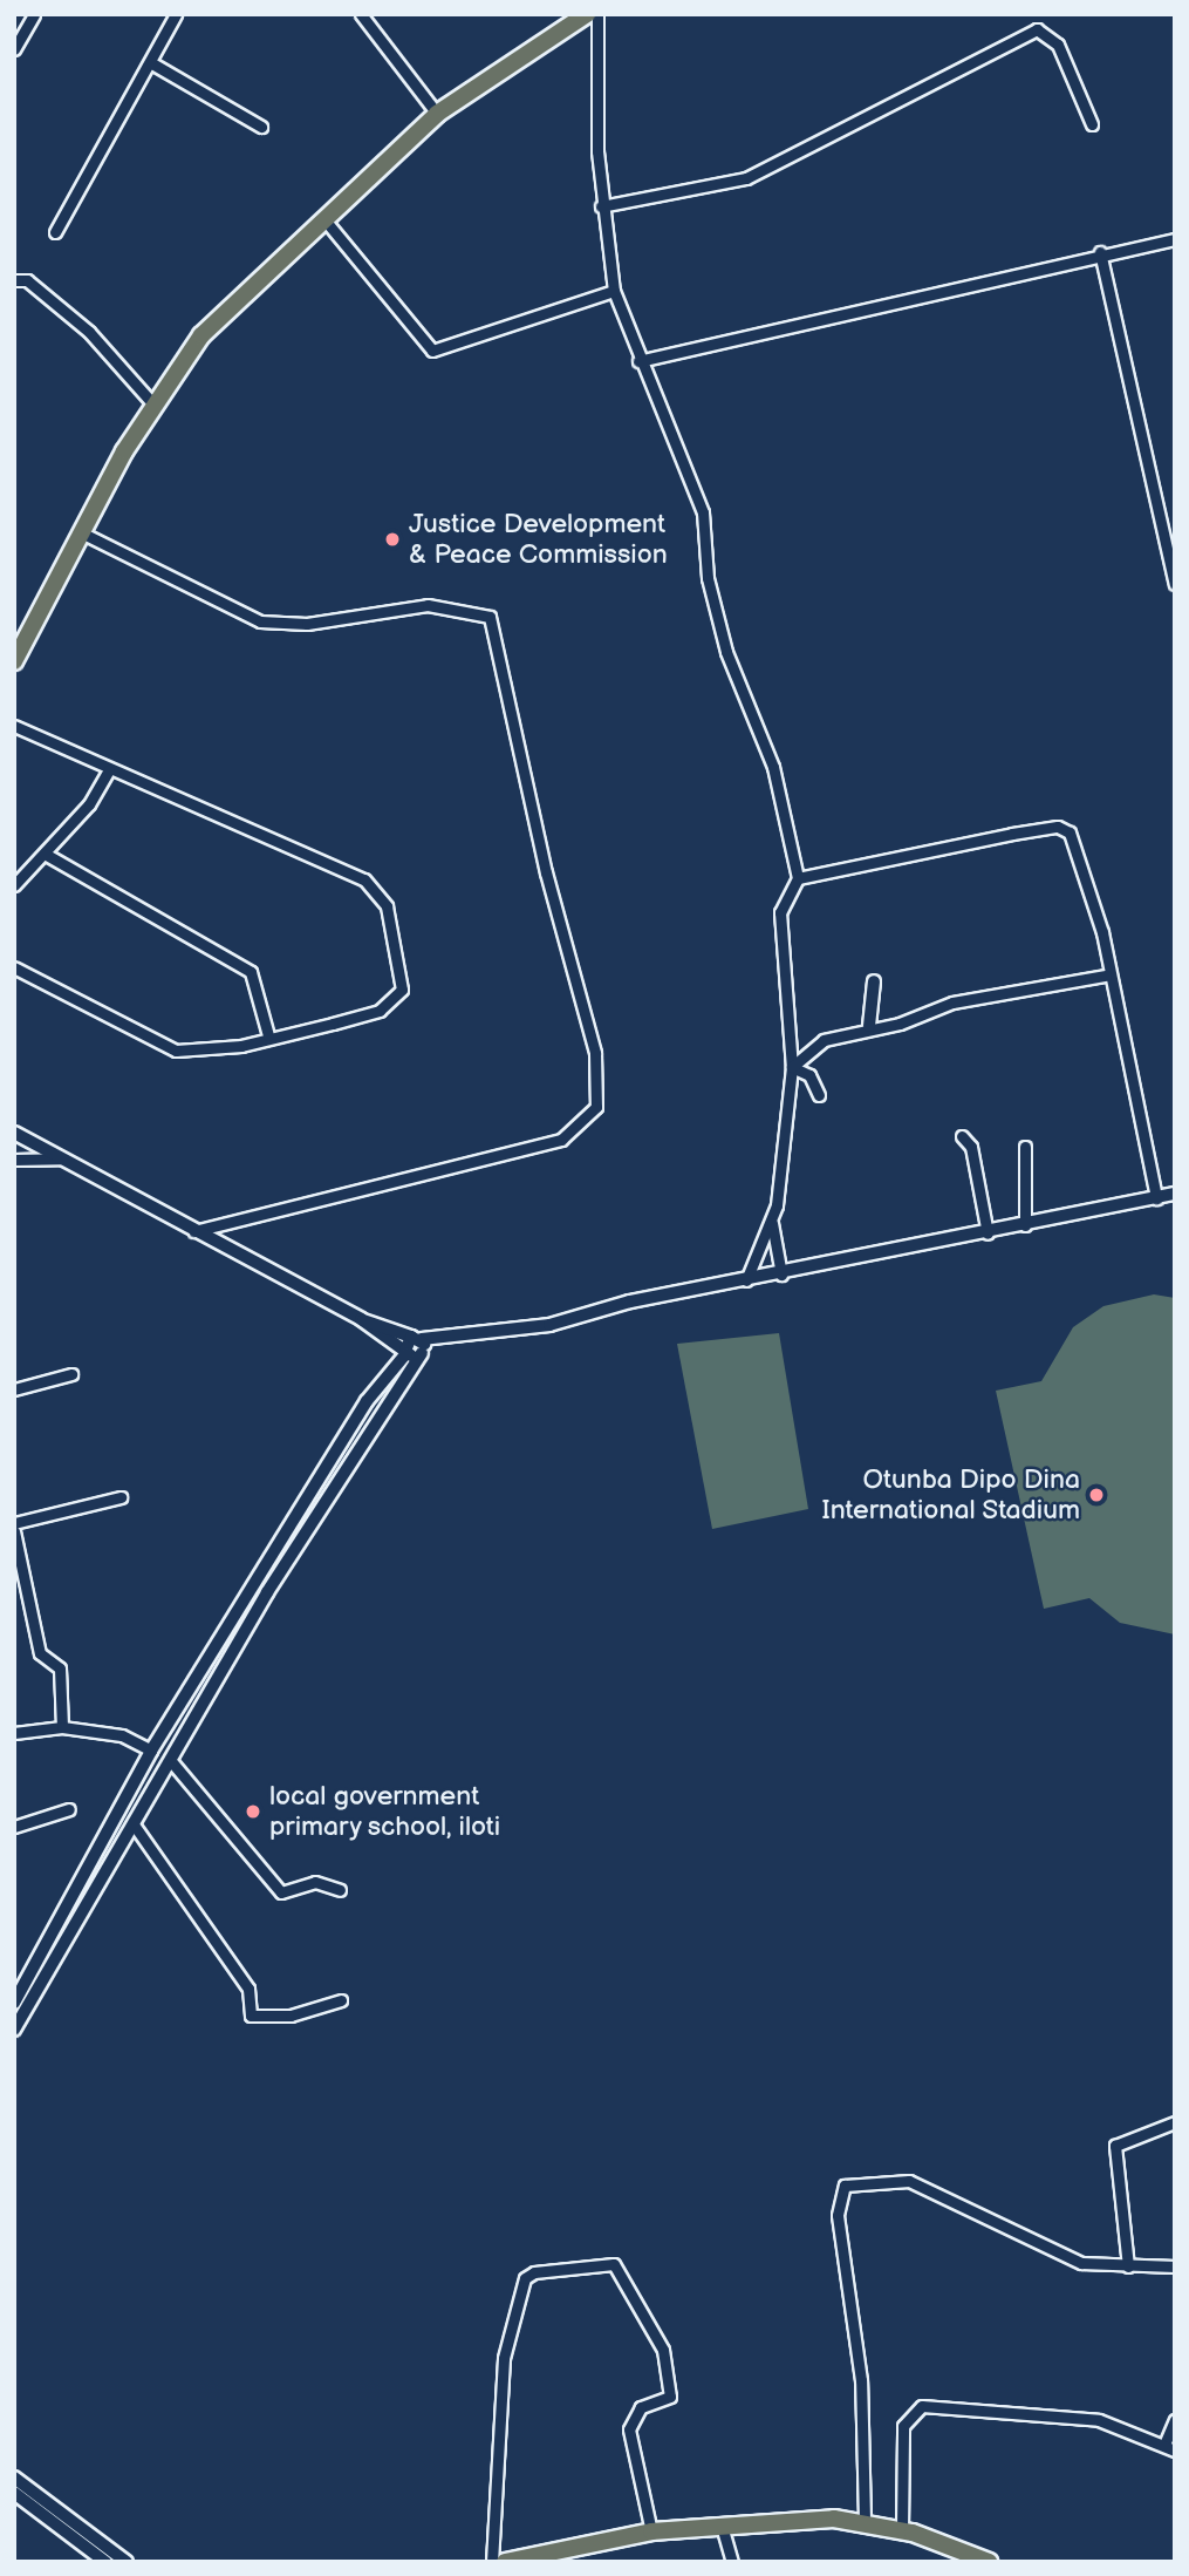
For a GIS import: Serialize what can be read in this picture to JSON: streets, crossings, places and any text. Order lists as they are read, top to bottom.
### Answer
{
  "places": ["Justice Development & Peace Commission", "Otunba Dipo Dina International Stadium", "local government primary school, iloti"]
}
